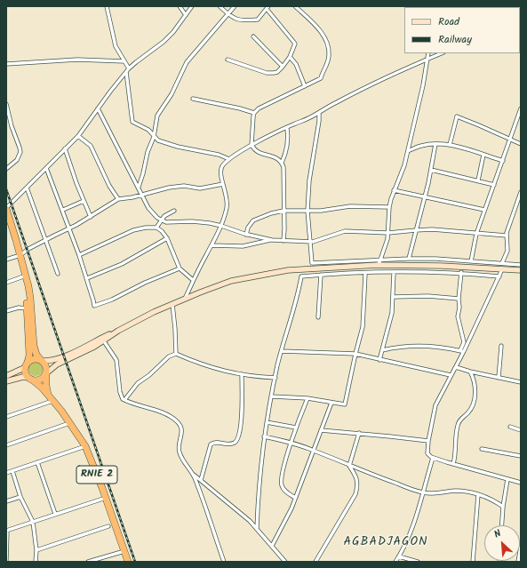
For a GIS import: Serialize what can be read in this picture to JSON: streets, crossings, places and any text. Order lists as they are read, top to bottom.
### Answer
{
  "streets": {
    "highway": ["RNIE 2"]
  },
  "districts": ["AGBADJAGON"],
  "legend": ["Road", "Railway"],
  "north": "top left"
}
